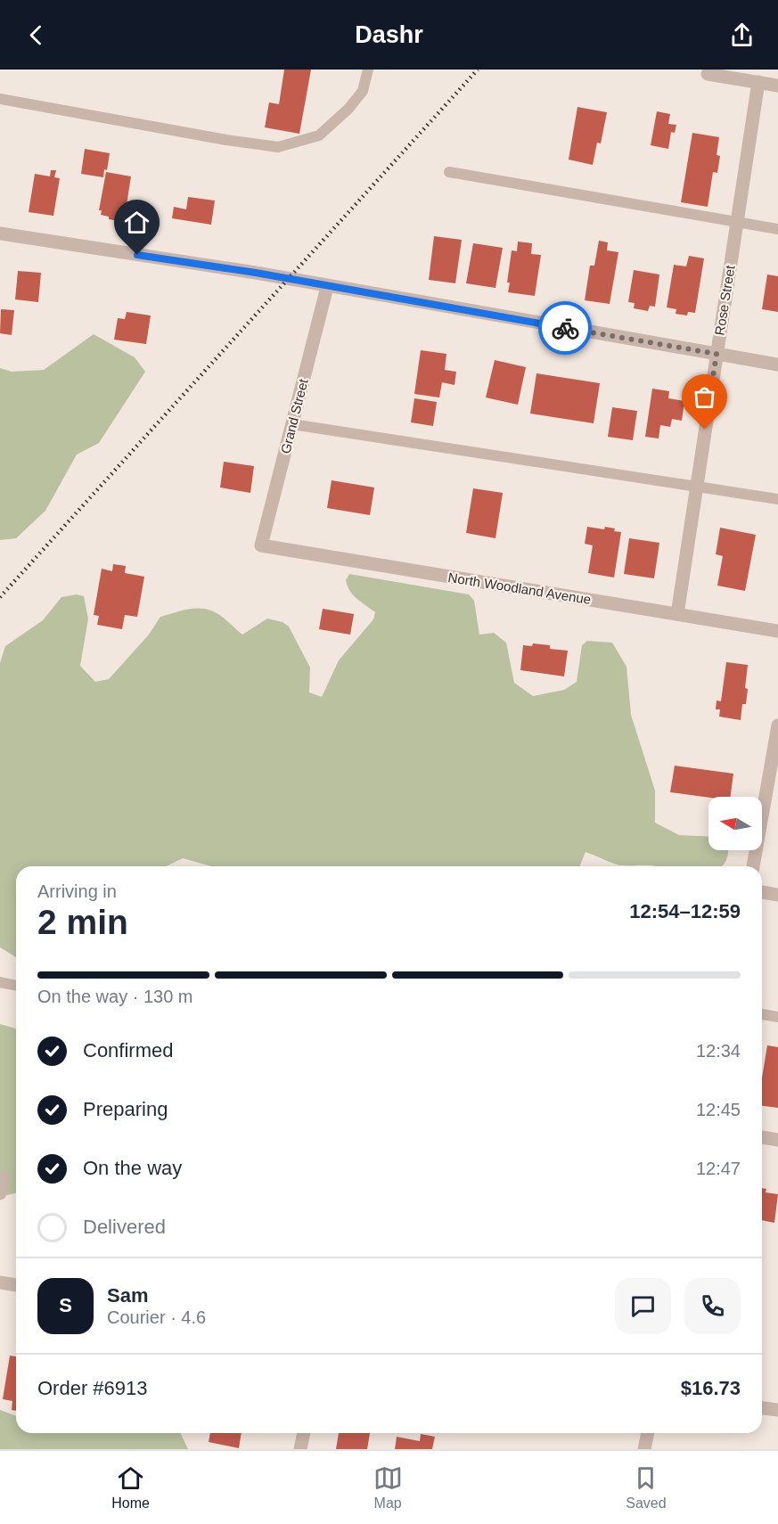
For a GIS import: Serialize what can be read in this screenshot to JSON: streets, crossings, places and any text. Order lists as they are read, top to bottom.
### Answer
{
  "streets": {
    "street": ["Rose Street", "Grand Street", "North Woodland Avenue"]
  },
  "crossings": [
    ["Rose Street", "North Woodland Avenue"],
    ["Grand Street", "North Woodland Avenue"]
  ],
  "north": "left",
  "page": {
    "header": "Dashr",
    "heading": ["2 min", "Arriving in", "12:54–12:59"],
    "panel": [
      "Sam",
      "Courier · 4.6",
      "Order #6913",
      "$16.73"
    ],
    "bar": "On the way · 130 m",
    "list": [
      ["Confirmed", "12:34"],
      ["Preparing", "12:45"],
      ["On the way", "12:47"],
      "Delivered"
    ],
    "round": "S",
    "tabs": ["Home", "Map", "Saved"]
  }
}
